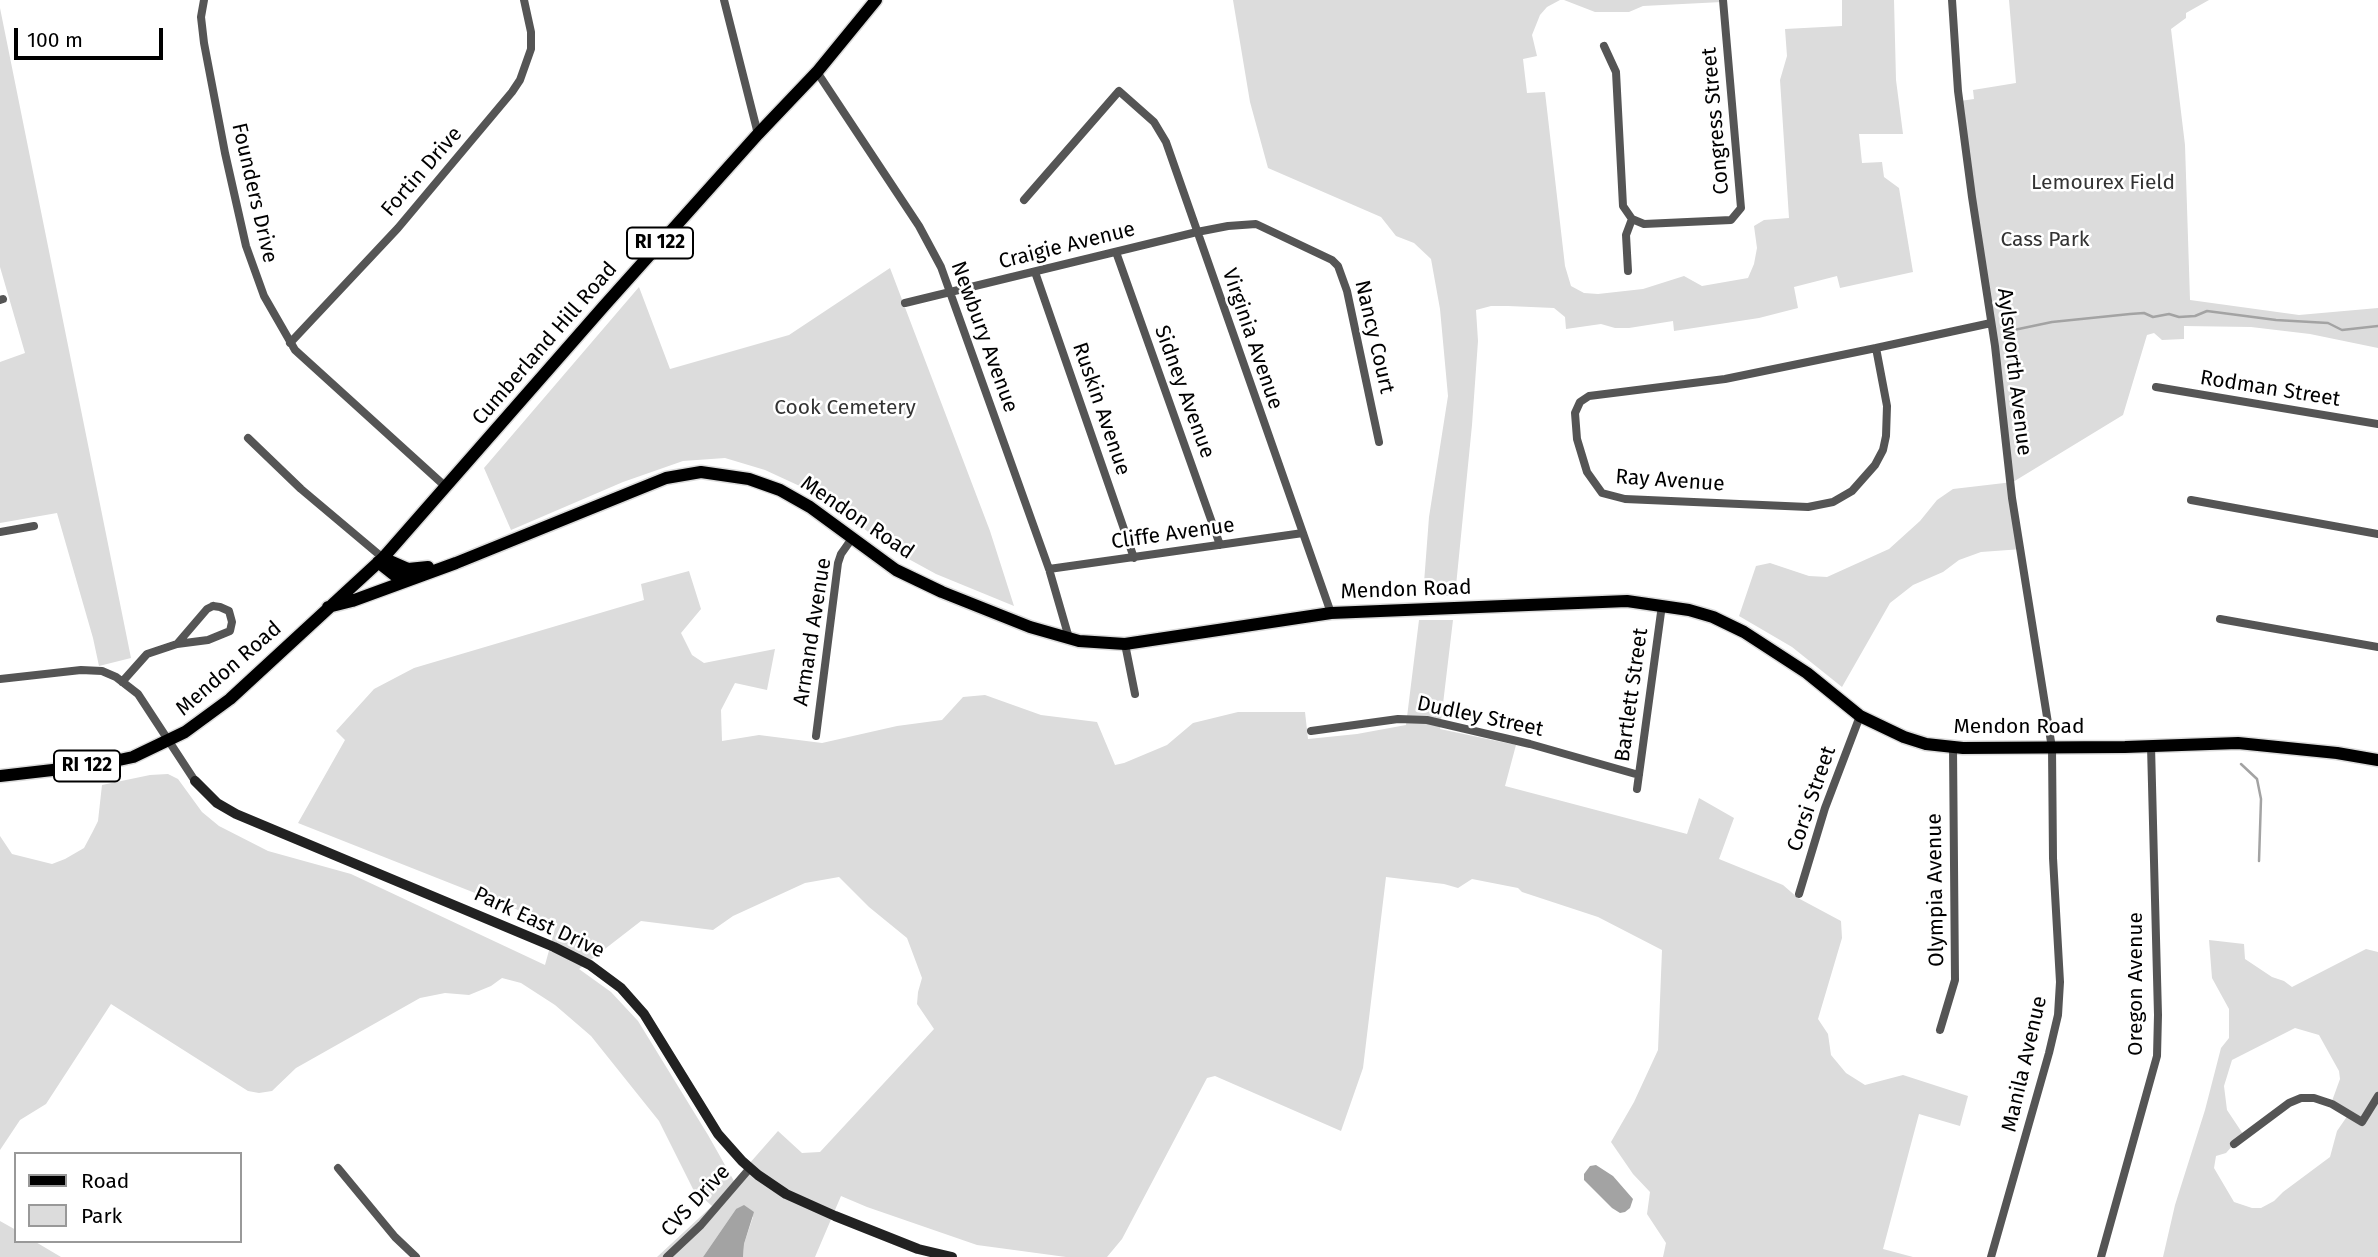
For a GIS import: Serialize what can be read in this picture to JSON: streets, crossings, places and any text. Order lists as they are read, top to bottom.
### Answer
{
  "streets": {
    "main road": ["RI 122", "Cumberland Hill Road", "Mendon Road"],
    "street": [
      "Congress Street",
      "Fortin Drive",
      "Founders Drive",
      "Craigie Avenue",
      "Newbury Avenue",
      "Nancy Court",
      "Virginia Avenue",
      "Aylsworth Avenue",
      "Rodman Street",
      "Sidney Avenue",
      "Ruskin Avenue",
      "Ray Avenue",
      "Cliffe Avenue",
      "Armand Avenue",
      "Bartlett Street",
      "Dudley Street",
      "Corsi Street",
      "Olympia Avenue",
      "Park East Drive",
      "Oregon Avenue",
      "Manila Avenue",
      "CVS Drive"
    ]
  },
  "crossings": [
    ["Fortin Drive", "Founders Drive"],
    ["Founders Drive", "Cumberland Hill Road"],
    ["Craigie Avenue", "Newbury Avenue"],
    ["Craigie Avenue", "Nancy Court"],
    ["Craigie Avenue", "Virginia Avenue"],
    ["Craigie Avenue", "Sidney Avenue"],
    ["Craigie Avenue", "Ruskin Avenue"],
    ["Newbury Avenue", "Cumberland Hill Road"],
    ["Newbury Avenue", "Mendon Road"],
    ["Newbury Avenue", "Cliffe Avenue"],
    ["Nancy Court", "Virginia Avenue"],
    ["Virginia Avenue", "Mendon Road"],
    ["Virginia Avenue", "Cliffe Avenue"],
    ["Cumberland Hill Road", "Mendon Road"],
    ["Aylsworth Avenue", "Ray Avenue"],
    ["Aylsworth Avenue", "Mendon Road"],
    ["Aylsworth Avenue", "Manila Avenue"],
    ["Sidney Avenue", "Cliffe Avenue"],
    ["Ruskin Avenue", "Cliffe Avenue"],
    ["Mendon Road", "Armand Avenue"],
    ["Mendon Road", "Bartlett Street"],
    ["Mendon Road", "Corsi Street"],
    ["Mendon Road", "Olympia Avenue"],
    ["Mendon Road", "Park East Drive"],
    ["Mendon Road", "Oregon Avenue"],
    ["Mendon Road", "Manila Avenue"],
    ["Bartlett Street", "Dudley Street"],
    ["Park East Drive", "CVS Drive"]
  ],
  "parks": ["Lemourex Field", "Cass Park", "Cook Cemetery"],
  "legend": ["Road", "Park"],
  "scale_bar": "100 m"
}
